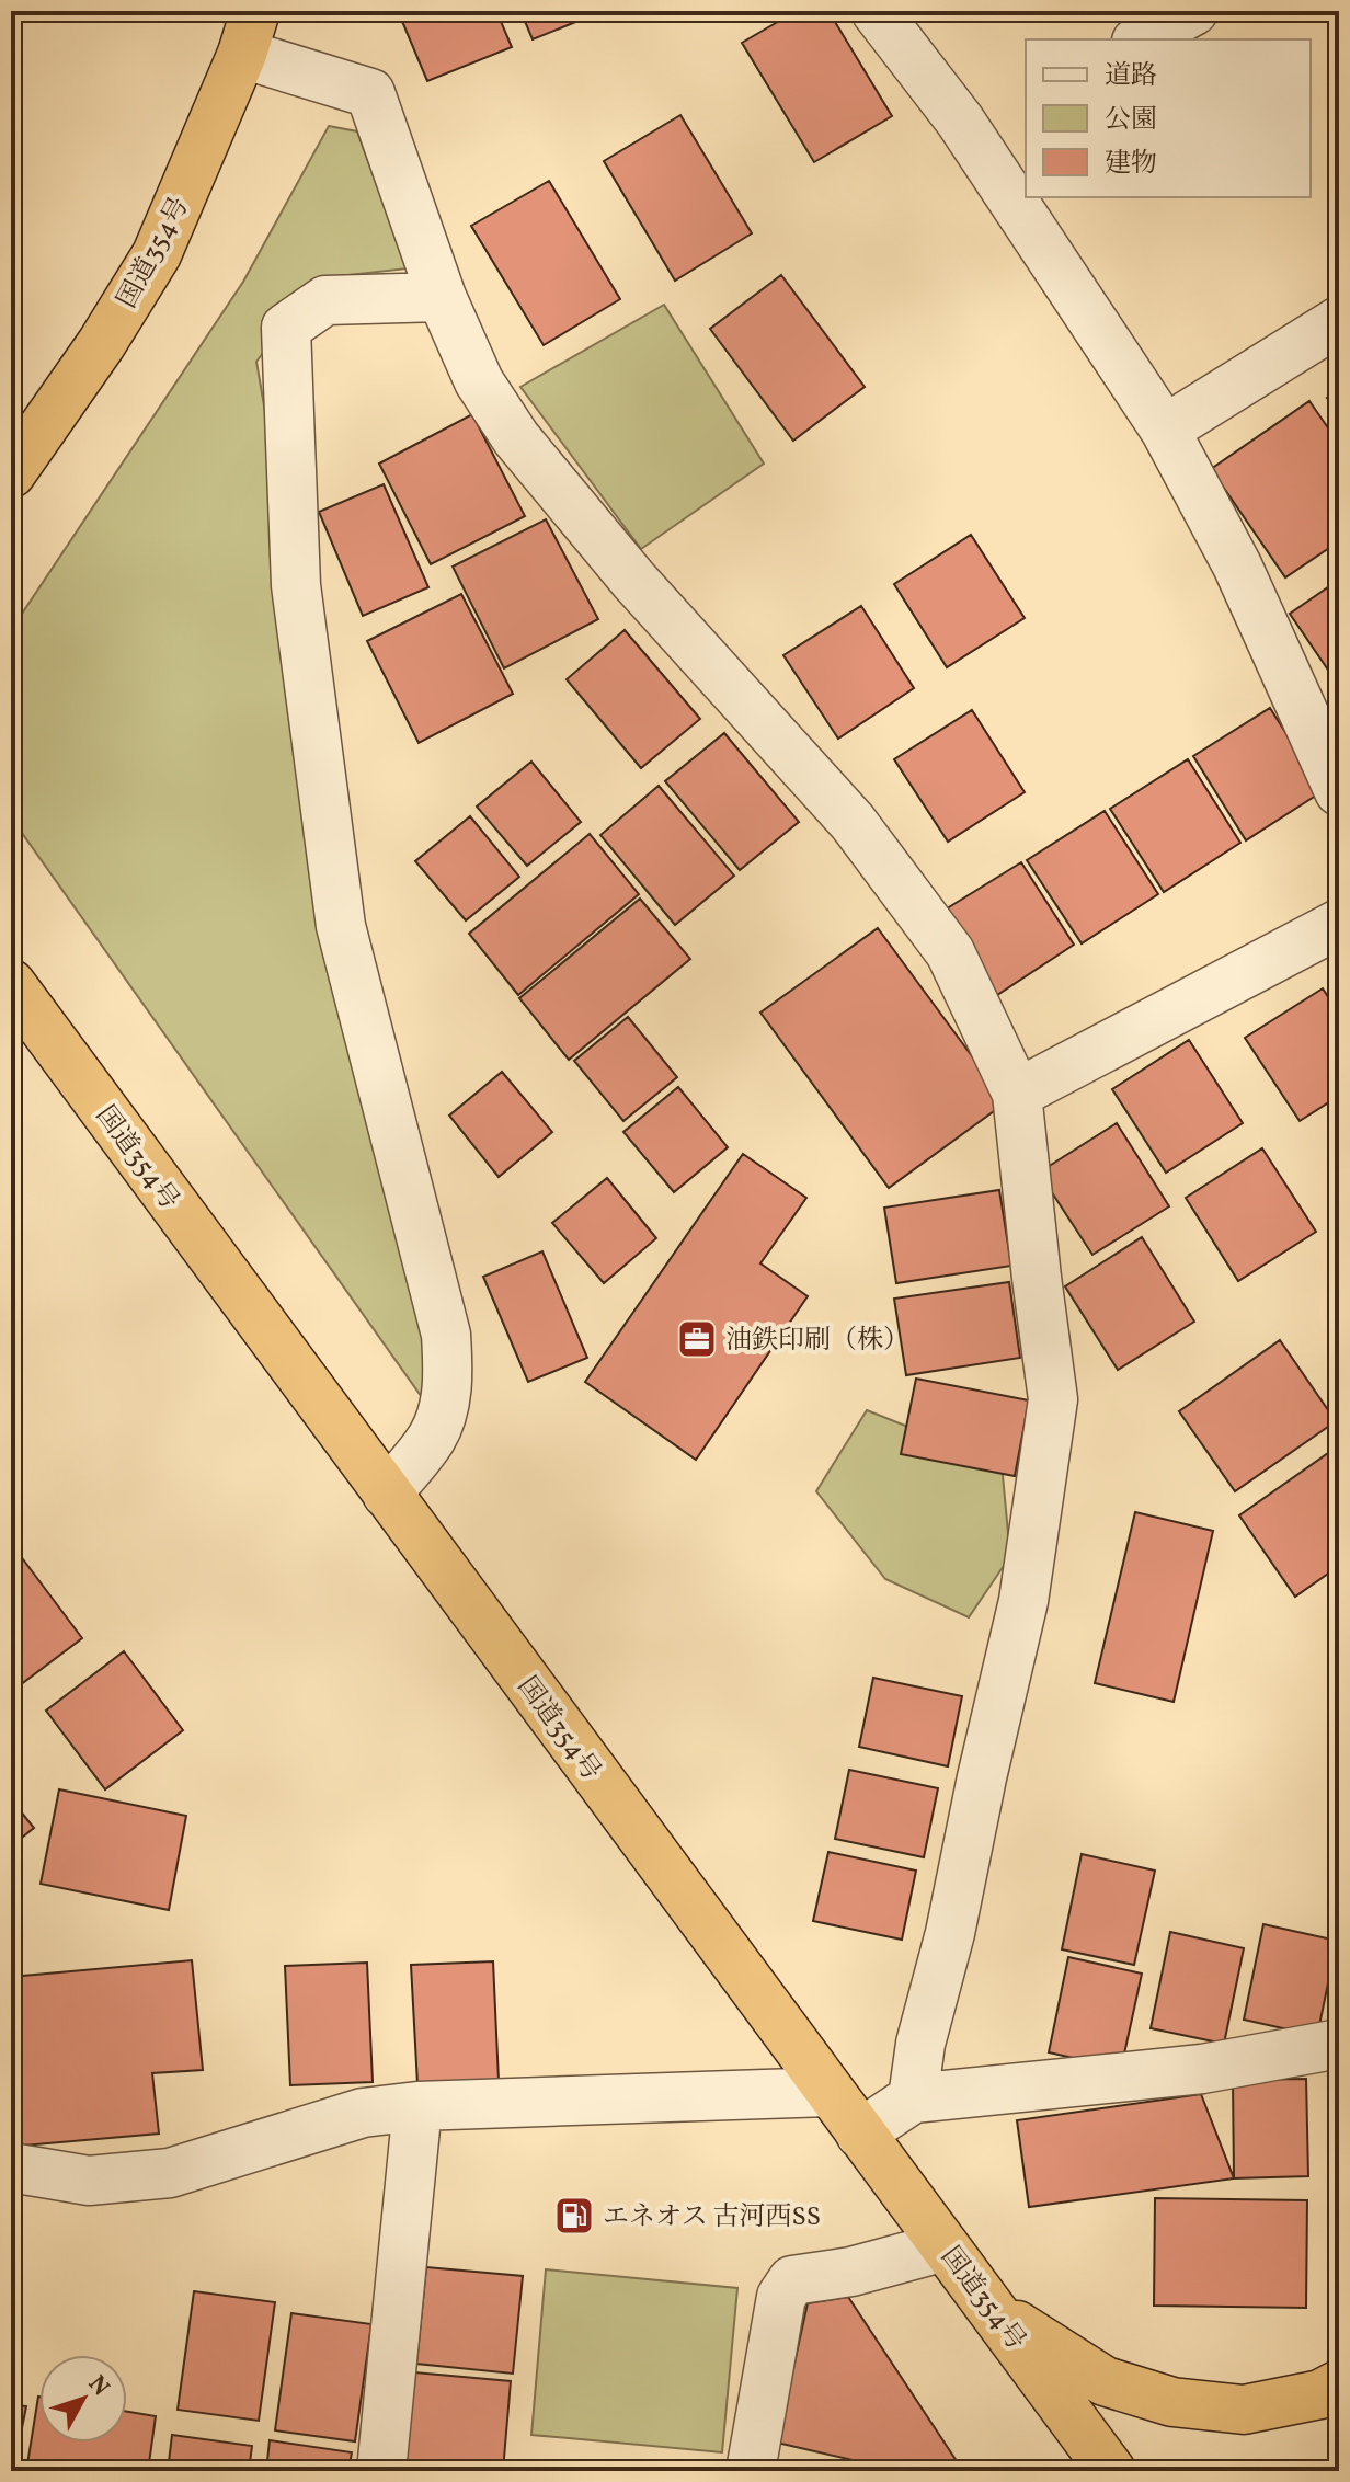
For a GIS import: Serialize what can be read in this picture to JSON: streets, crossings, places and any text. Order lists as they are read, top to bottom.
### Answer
{
  "streets": {
    "highway": ["国道354号"]
  },
  "places": {
    "office": ["油鉄印刷（株）"],
    "fuel station": ["エネオス 古河西SS"]
  },
  "legend": ["道路", "公園", "建物"],
  "north": "top right"
}
